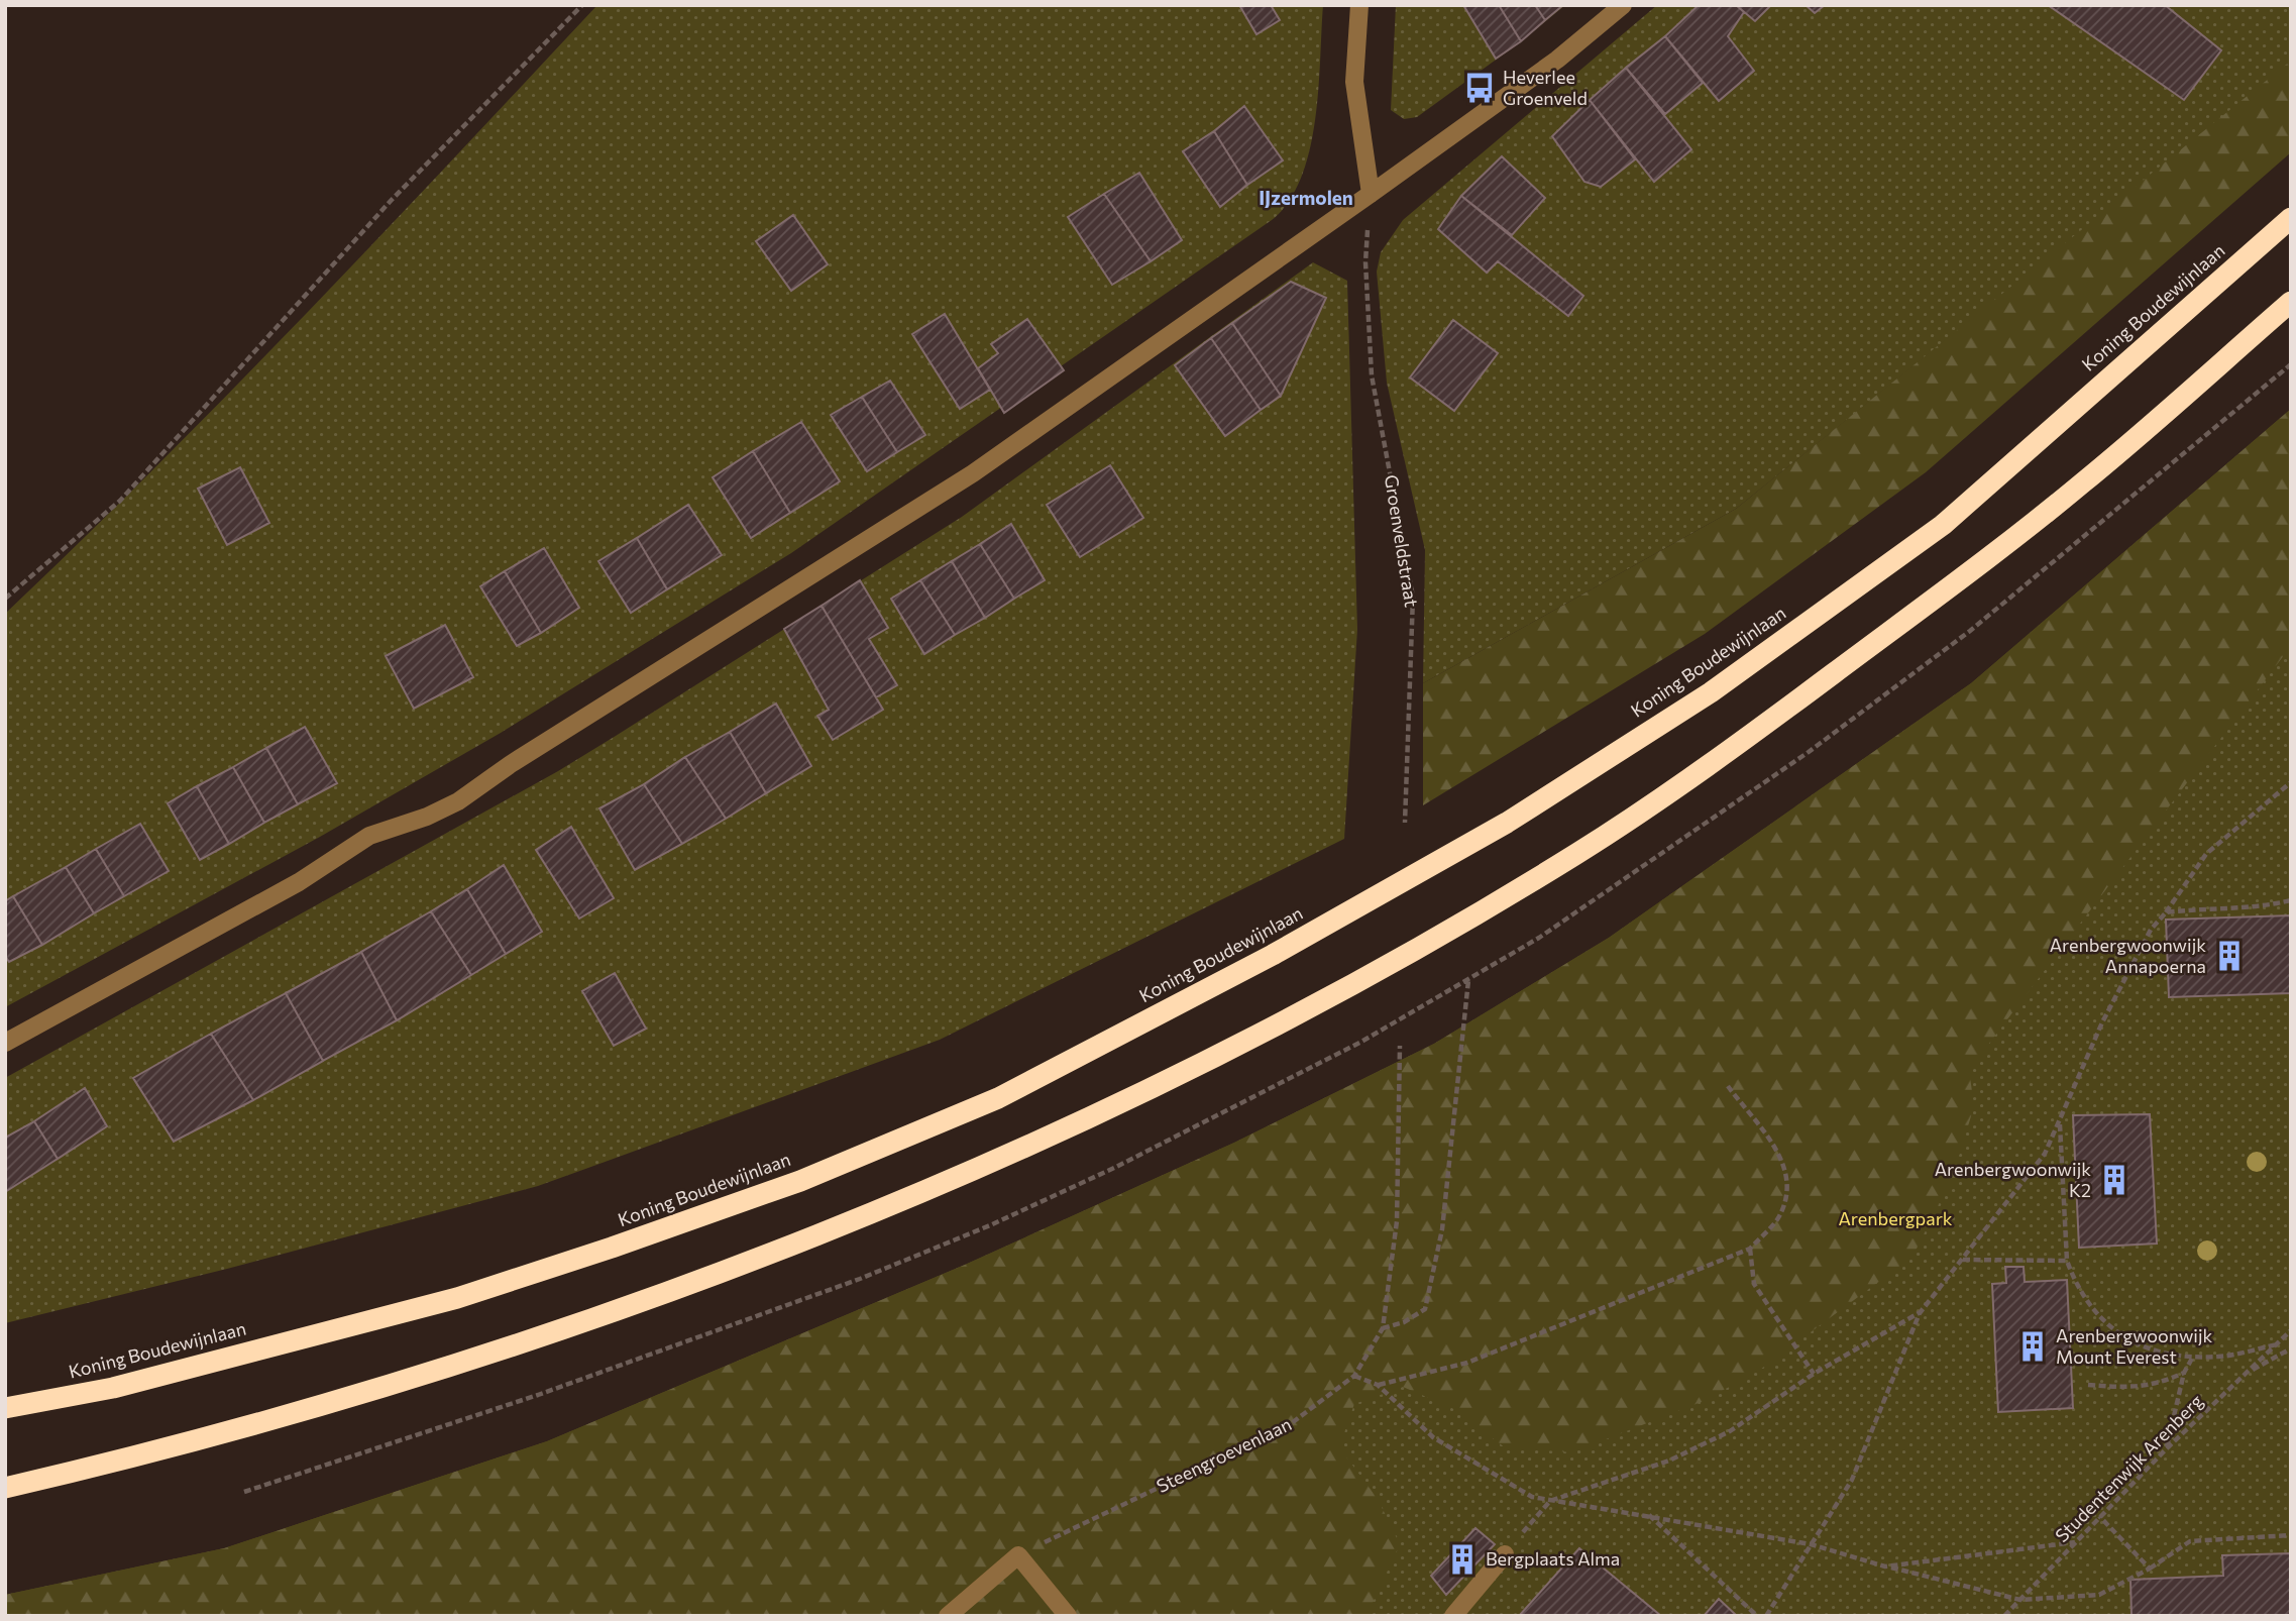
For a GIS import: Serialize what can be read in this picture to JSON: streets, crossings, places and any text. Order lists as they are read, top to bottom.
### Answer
{
  "streets": {
    "highway": ["Koning Boudewijnlaan"],
    "path": ["Groenveldstraat", "Steengroevenlaan", "Studentenwijk Arenberg"]
  },
  "districts": ["IJzermolen"],
  "parks": ["Arenbergpark"],
  "places": {
    "bus stop": ["Heverlee Groenveld"],
    "building": [
      "Arenbergwoonwijk Annapoerna",
      "Arenbergwoonwijk K2",
      "Arenbergwoonwijk Mount Everest",
      "Bergplaats Alma"
    ]
  }
}
